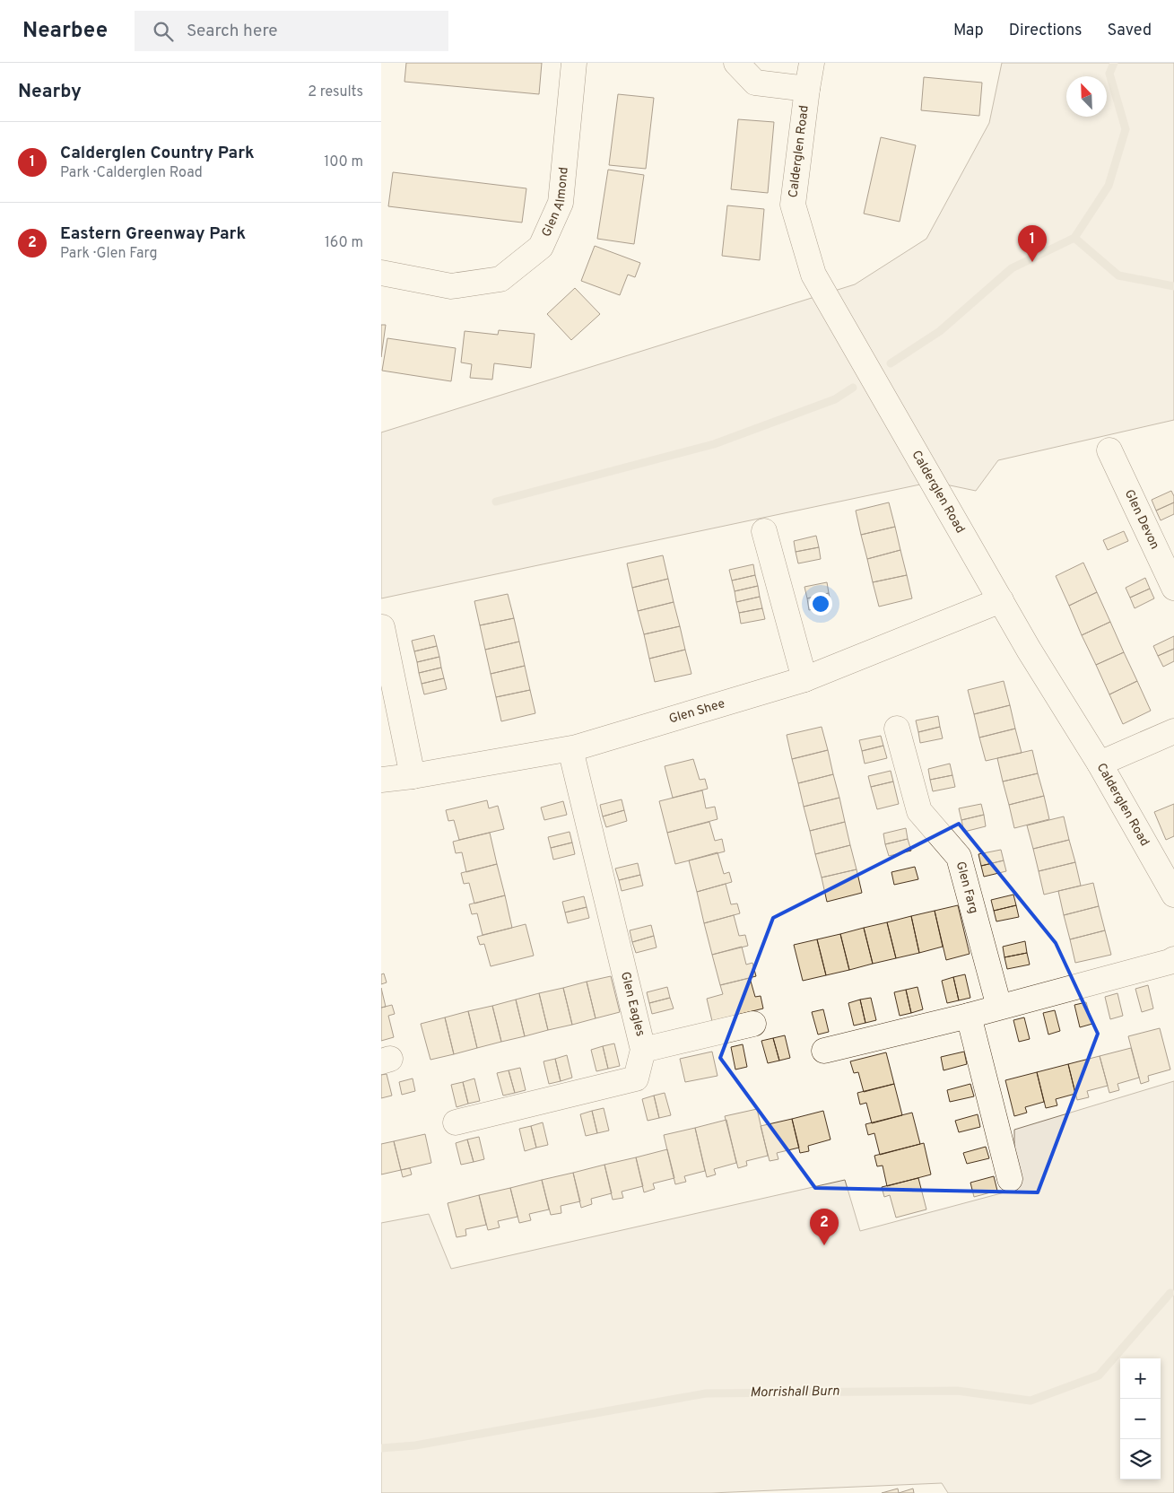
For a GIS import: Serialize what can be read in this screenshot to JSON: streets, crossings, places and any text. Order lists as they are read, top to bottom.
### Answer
{
  "streets": {
    "street": [
      "Calderglen Road",
      "Glen Almond",
      "Glen Devon",
      "Glen Shee",
      "Glen Farg",
      "Glen Eagles"
    ]
  },
  "crossings": [
    ["Calderglen Road", "Glen Shee"],
    ["Glen Shee", "Glen Eagles"]
  ],
  "water": ["Morrishall Burn"],
  "north": "top left",
  "page": {
    "header": "Nearbee",
    "search": "Search here",
    "nav": ["Map", "Directions", "Saved"],
    "heading": ["Nearby", "2 results"],
    "list": [
      {
        "mark": "1",
        "name": "Calderglen Country Park",
        "note": "Park · Calderglen Road",
        "value": "100 m"
      },
      {
        "mark": "2",
        "name": "Eastern Greenway Park",
        "note": "Park · Glen Farg",
        "value": "160 m"
      }
    ],
    "pins": ["1", "2"],
    "map_buttons": ["+", "−"]
  }
}
